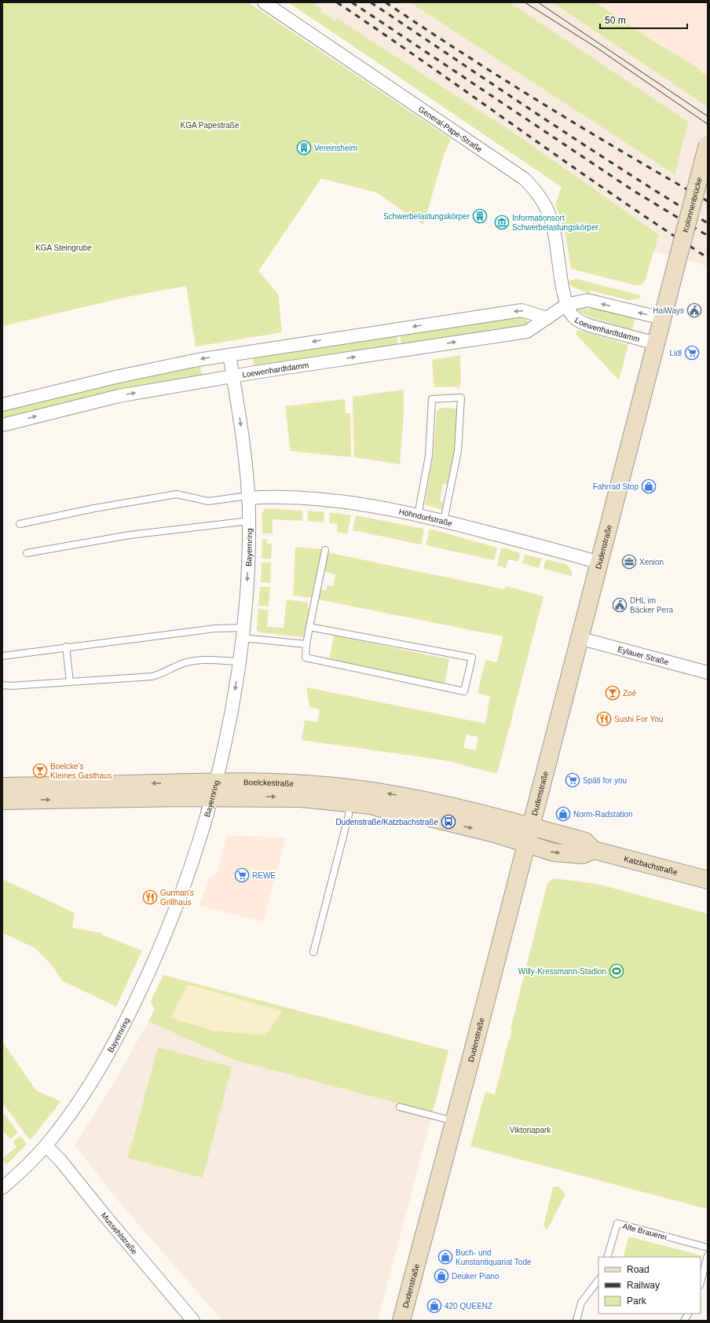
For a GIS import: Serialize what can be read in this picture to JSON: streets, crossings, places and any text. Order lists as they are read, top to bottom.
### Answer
{
  "streets": {
    "main road": [
      "Kolonnenbrücke",
      "Dudenstraße",
      "Boelckestraße",
      "Katzbachstraße"
    ],
    "street": [
      "General-Pape-Straße",
      "Loewenhardtdamm",
      "Höhndorfstraße",
      "Bayernring",
      "Eylauer Straße",
      "Mussehlstraße"
    ],
    "lane": ["Alte Brauerei"]
  },
  "crossings": [
    ["General-Pape-Straße", "Loewenhardtdamm"],
    ["Kolonnenbrücke", "Dudenstraße"],
    ["Loewenhardtdamm", "Dudenstraße"],
    ["Loewenhardtdamm", "Bayernring"],
    ["Höhndorfstraße", "Dudenstraße"],
    ["Höhndorfstraße", "Bayernring"],
    ["Dudenstraße", "Eylauer Straße"],
    ["Dudenstraße", "Boelckestraße"],
    ["Dudenstraße", "Katzbachstraße"],
    ["Bayernring", "Boelckestraße"],
    ["Bayernring", "Mussehlstraße"],
    ["Boelckestraße", "Katzbachstraße"]
  ],
  "one_way": ["Bayernring"],
  "parks": ["KGA Papestraße", "KGA Steingrube", "Viktoriapark"],
  "places": {
    "building": ["Vereinsheim", "Schwerbelastungskörper"],
    "museum": ["Informationsort Schwerbelastungskörper"],
    "public building": ["HaiWays", "DHL im Bäcker Pera"],
    "supermarket": ["Lidl", "Späti for you", "REWE"],
    "shop": [
      "Fahrrad Stop",
      "Norm-Radstation",
      "Buch- und Kunstantiquariat Tode",
      "Deuker Piano",
      "420 QUEENZ"
    ],
    "office": ["Xenion"],
    "bar": ["Zoé", "Boelcke’s Kleines Gasthaus"],
    "restaurant": ["Sushi For You", "Gurman's Grillhaus"],
    "bus stop": ["Dudenstraße/Katzbachstraße"],
    "sports": ["Willy-Kressmann-Stadion"]
  },
  "legend": ["Road", "Railway", "Park"],
  "scale_bar": "50 m"
}
